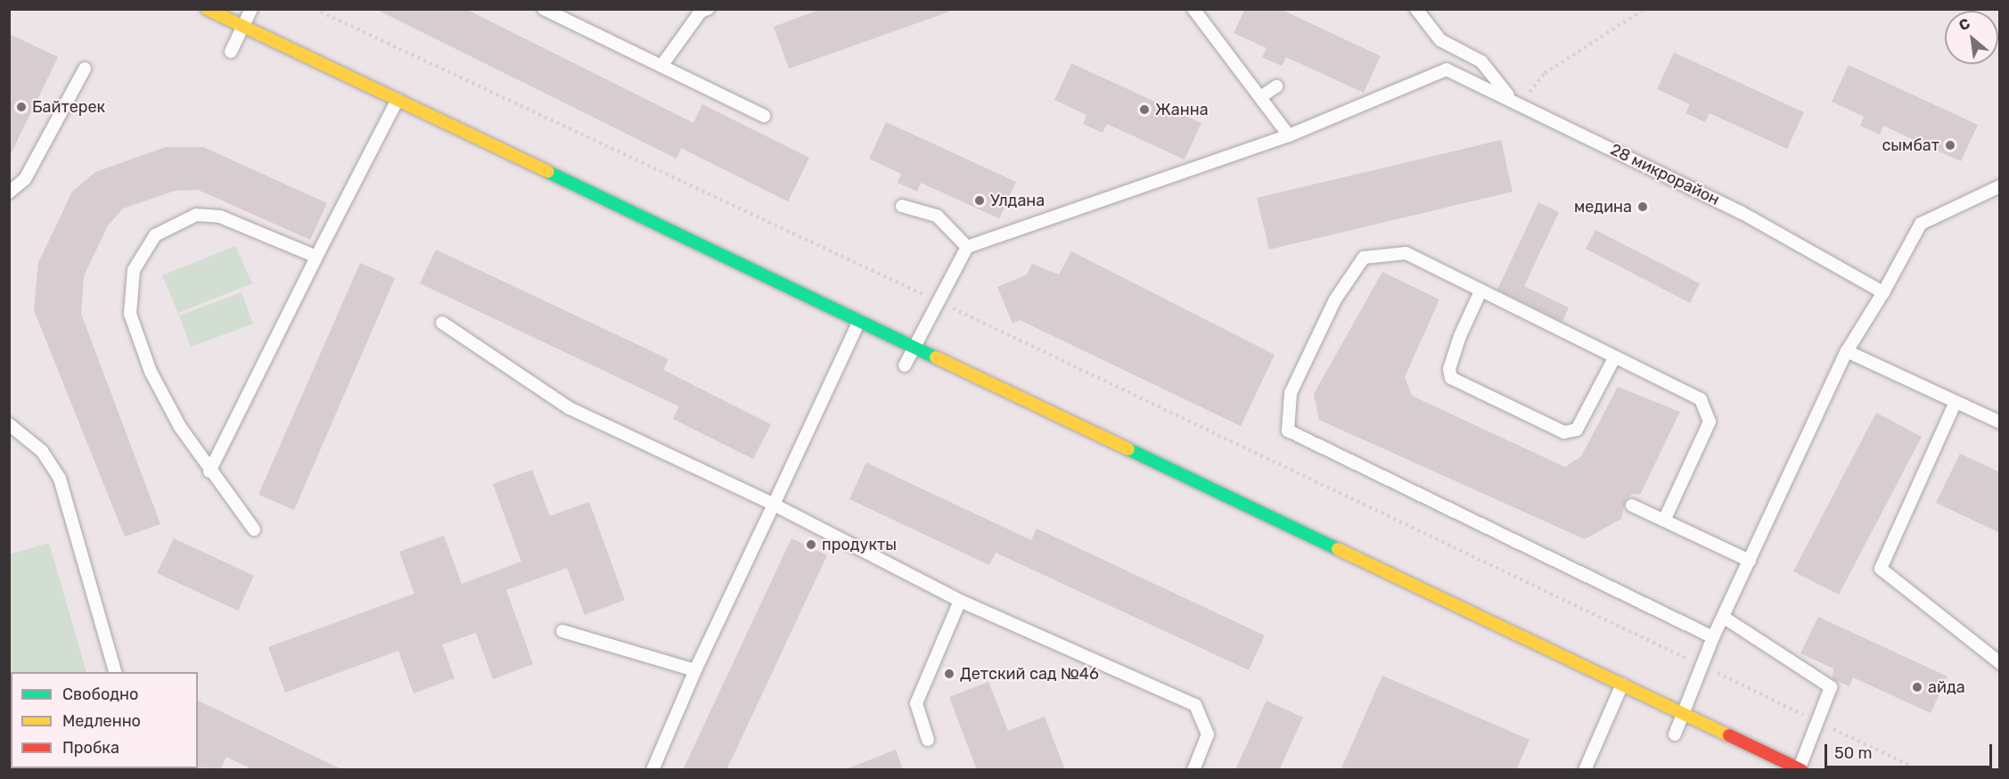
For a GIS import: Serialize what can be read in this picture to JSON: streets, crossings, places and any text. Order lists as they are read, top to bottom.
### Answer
{
  "streets": {
    "lane": ["28 микрорайон"]
  },
  "places": [
    "Байтерек",
    "Жанна",
    "сымбат",
    "Улдана",
    "медина",
    "продукты",
    "Детский сад №46",
    "айда"
  ],
  "legend": ["Свободно", "Медленно", "Пробка"],
  "scale_bar": "50 m",
  "north": "top left"
}
